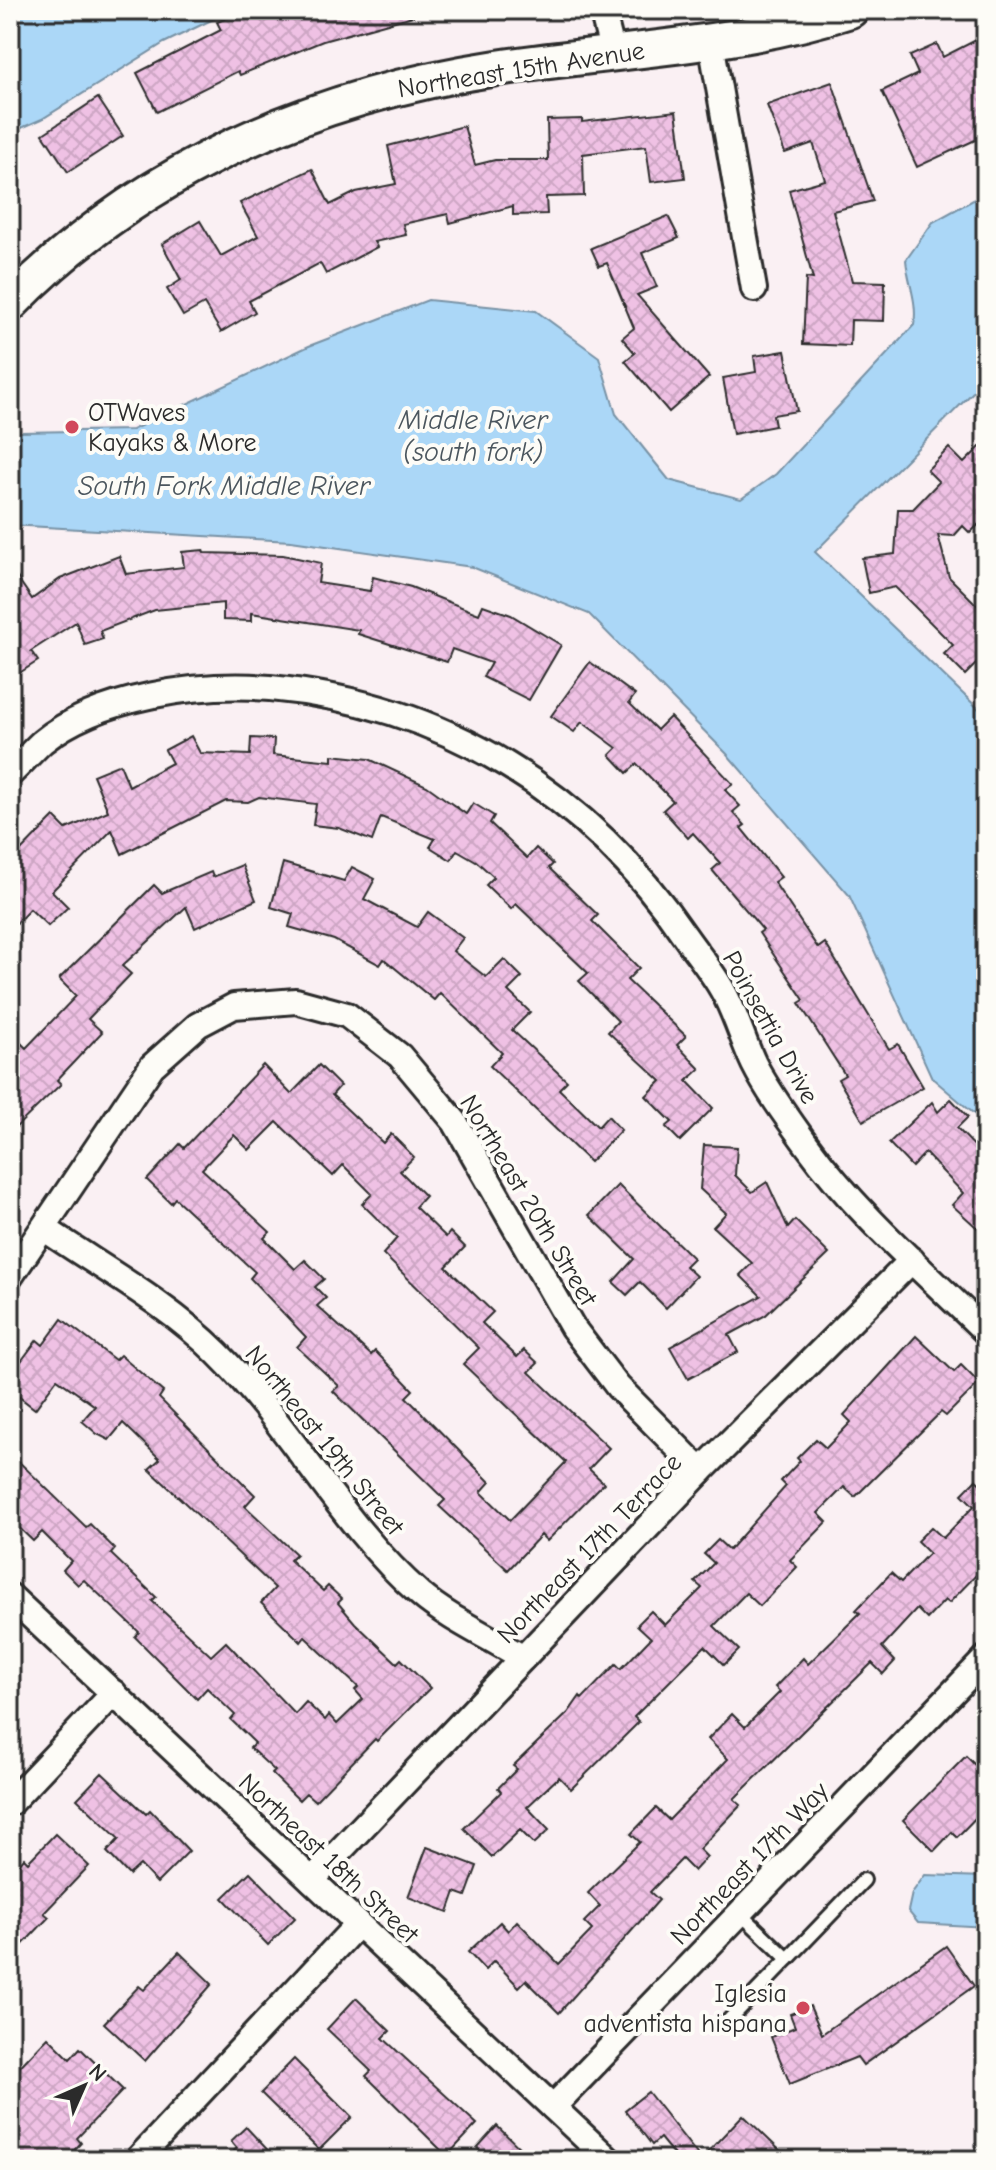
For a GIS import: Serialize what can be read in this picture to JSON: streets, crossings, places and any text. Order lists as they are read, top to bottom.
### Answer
{
  "streets": {
    "street": [
      "Northeast 15th Avenue",
      "Poinsettia Drive",
      "Northeast 20th Street",
      "Northeast 19th Street",
      "Northeast 17th Terrace",
      "Northeast 18th Street",
      "Northeast 17th Way"
    ]
  },
  "crossings": [
    ["Poinsettia Drive", "Northeast 17th Terrace"],
    ["Northeast 20th Street", "Northeast 19th Street"],
    ["Northeast 20th Street", "Northeast 17th Terrace"],
    ["Northeast 19th Street", "Northeast 17th Terrace"],
    ["Northeast 17th Terrace", "Northeast 18th Street"],
    ["Northeast 18th Street", "Northeast 17th Way"]
  ],
  "water": ["Middle River (south fork)", "South Fork Middle River"],
  "places": ["OTWaves Kayaks & More", "Iglesia adventista hispana"],
  "north": "top right"
}
